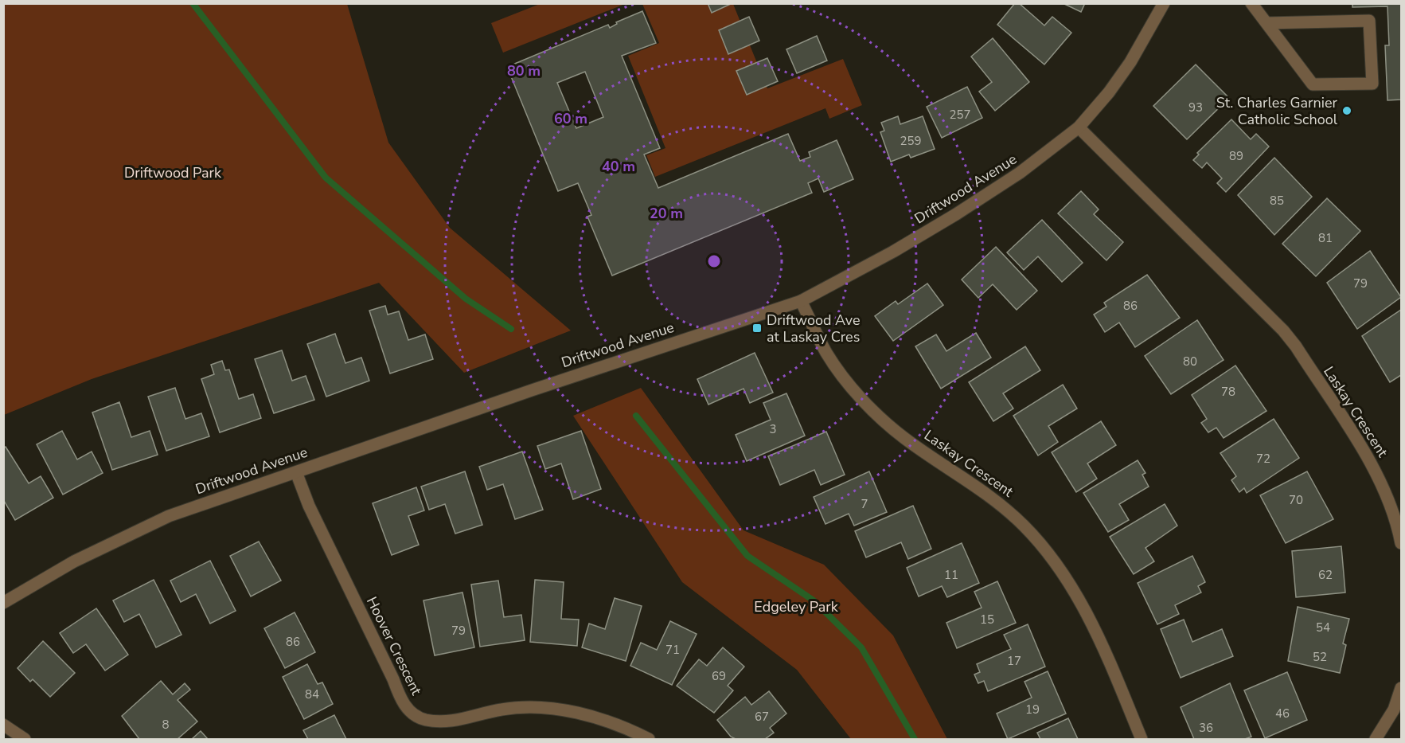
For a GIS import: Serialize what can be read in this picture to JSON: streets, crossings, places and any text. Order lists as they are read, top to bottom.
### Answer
{
  "streets": {
    "street": ["Driftwood Avenue", "Laskay Crescent", "Hoover Crescent"]
  },
  "crossings": [
    ["Driftwood Avenue", "Laskay Crescent"],
    ["Driftwood Avenue", "Hoover Crescent"]
  ],
  "parks": ["Driftwood Park", "Edgeley Park"],
  "places": {
    "other": ["St. Charles Garnier Catholic School"],
    "transit": ["Driftwood Ave at Laskay Cres"]
  },
  "house_numbers": [
    "93",
    "257",
    "259",
    "89",
    "85",
    "81",
    "79",
    "86",
    "80",
    "78",
    "3",
    "72",
    "70",
    "7",
    "11",
    "62",
    "15",
    "54",
    "79",
    "86",
    "71",
    "52",
    "17",
    "69",
    "84",
    "19",
    "46",
    "67",
    "8",
    "36"
  ],
  "rings": [
    "80 m",
    "60 m",
    "40 m",
    "20 m"
  ]
}
